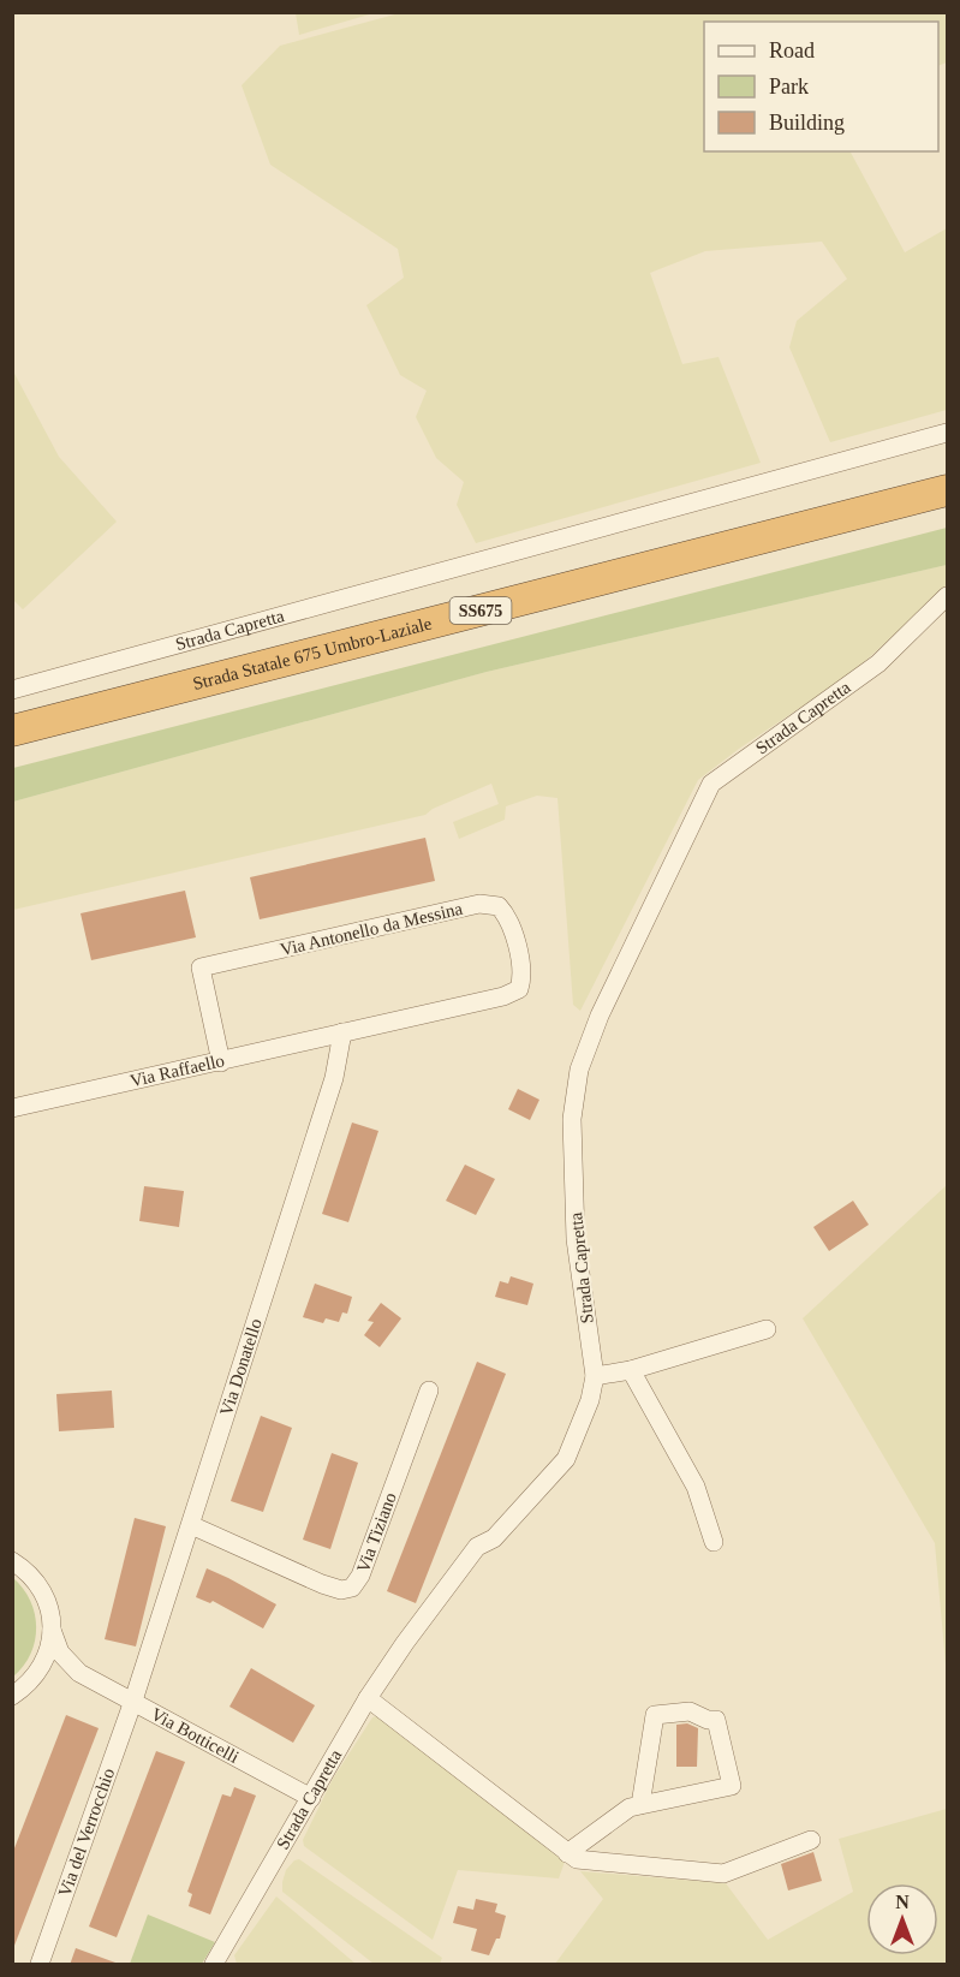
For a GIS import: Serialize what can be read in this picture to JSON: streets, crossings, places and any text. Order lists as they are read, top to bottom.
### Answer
{
  "streets": {
    "highway": ["SS675", "Strada Statale 675 Umbro-Laziale"],
    "street": [
      "Strada Capretta",
      "Via Antonello da Messina",
      "Via Raffaello",
      "Via Donatello",
      "Via Tiziano",
      "Via Botticelli",
      "Via del Verrocchio"
    ]
  },
  "crossings": [
    ["Strada Capretta", "Via Botticelli"],
    ["Via Antonello da Messina", "Via Raffaello"],
    ["Via Antonello da Messina", "Via Donatello"],
    ["Via Raffaello", "Via Donatello"],
    ["Via Donatello", "Via Tiziano"],
    ["Via Donatello", "Via Botticelli"],
    ["Via Donatello", "Via del Verrocchio"],
    ["Via Botticelli", "Via del Verrocchio"]
  ],
  "legend": ["Road", "Park", "Building"],
  "north": "top"
}
